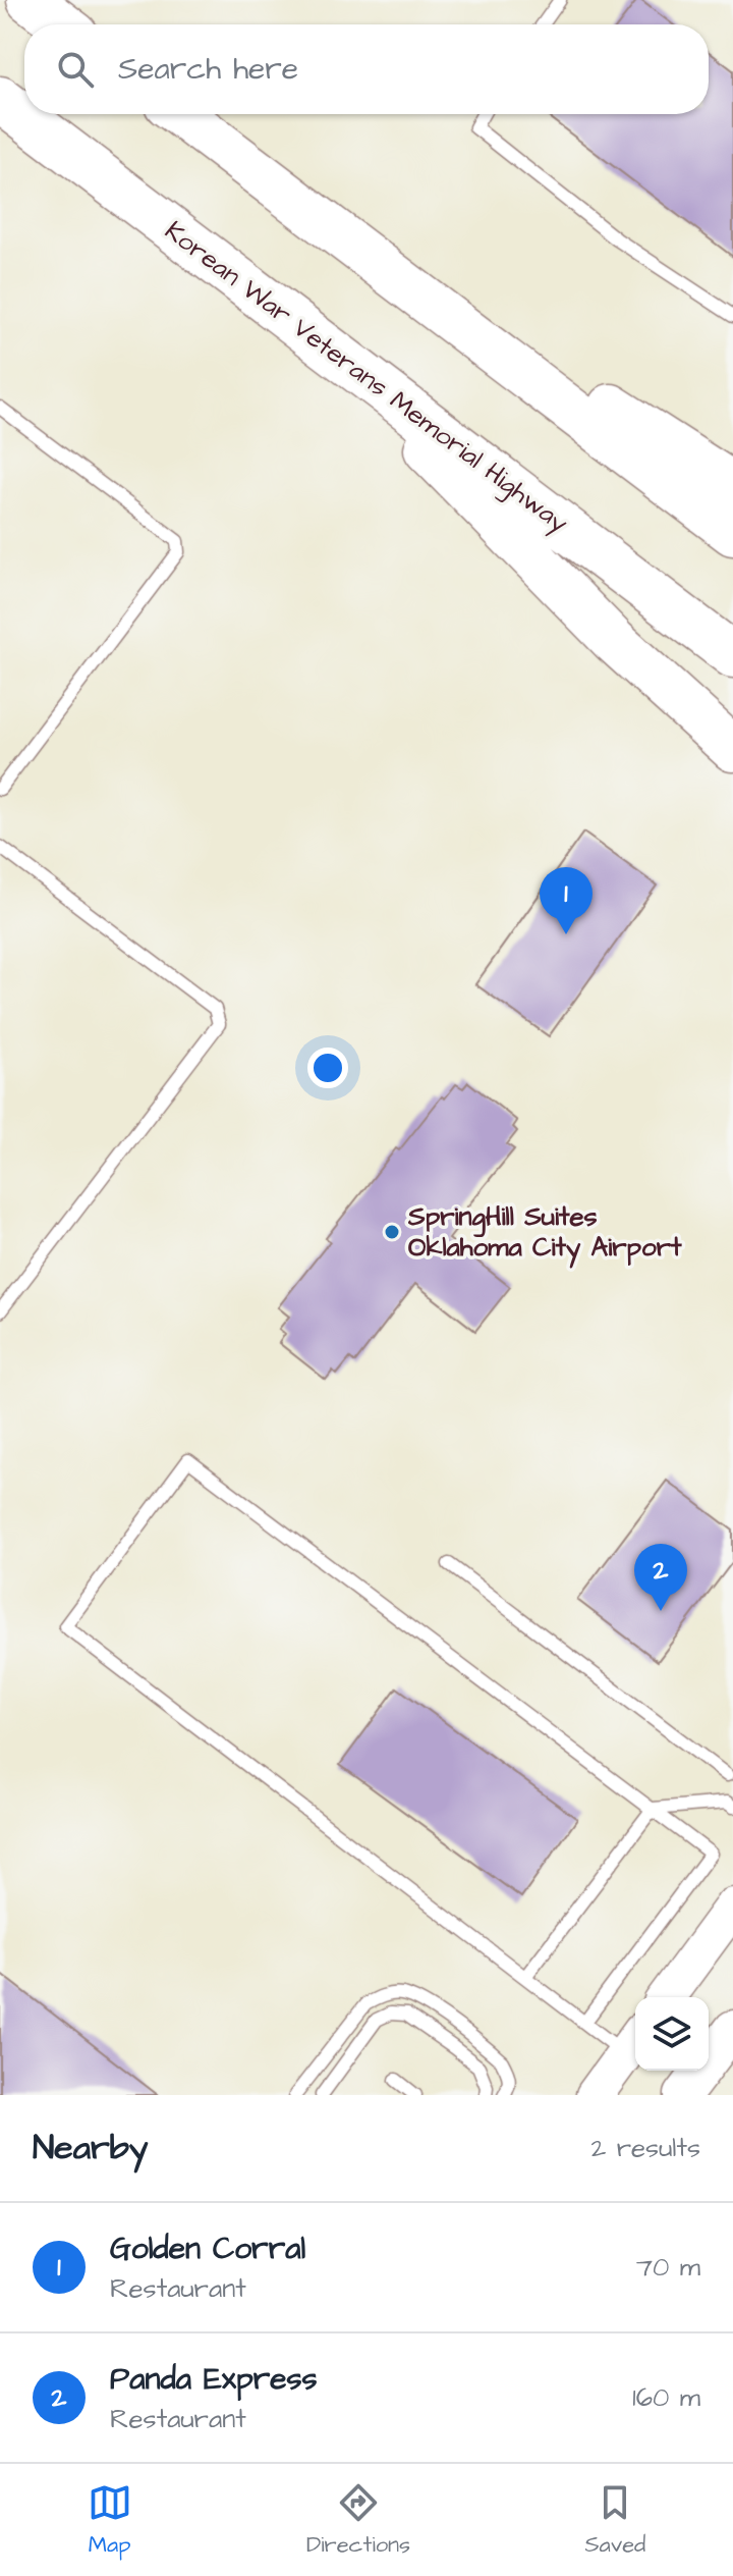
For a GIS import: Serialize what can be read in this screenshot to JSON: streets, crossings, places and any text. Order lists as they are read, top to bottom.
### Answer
{
  "streets": {
    "highway": ["Korean War Veterans Memorial Highway"]
  },
  "places": ["SpringHill Suites Oklahoma City Airport"],
  "page": {
    "search": "Search here",
    "pins": ["1", "2"],
    "heading": ["Nearby", "2 results"],
    "list": [
      {
        "mark": "1",
        "name": "Golden Corral",
        "note": "Restaurant",
        "value": "70 m"
      },
      {
        "mark": "2",
        "name": "Panda Express",
        "note": "Restaurant",
        "value": "160 m"
      }
    ],
    "nav": ["Map", "Directions", "Saved"]
  }
}
